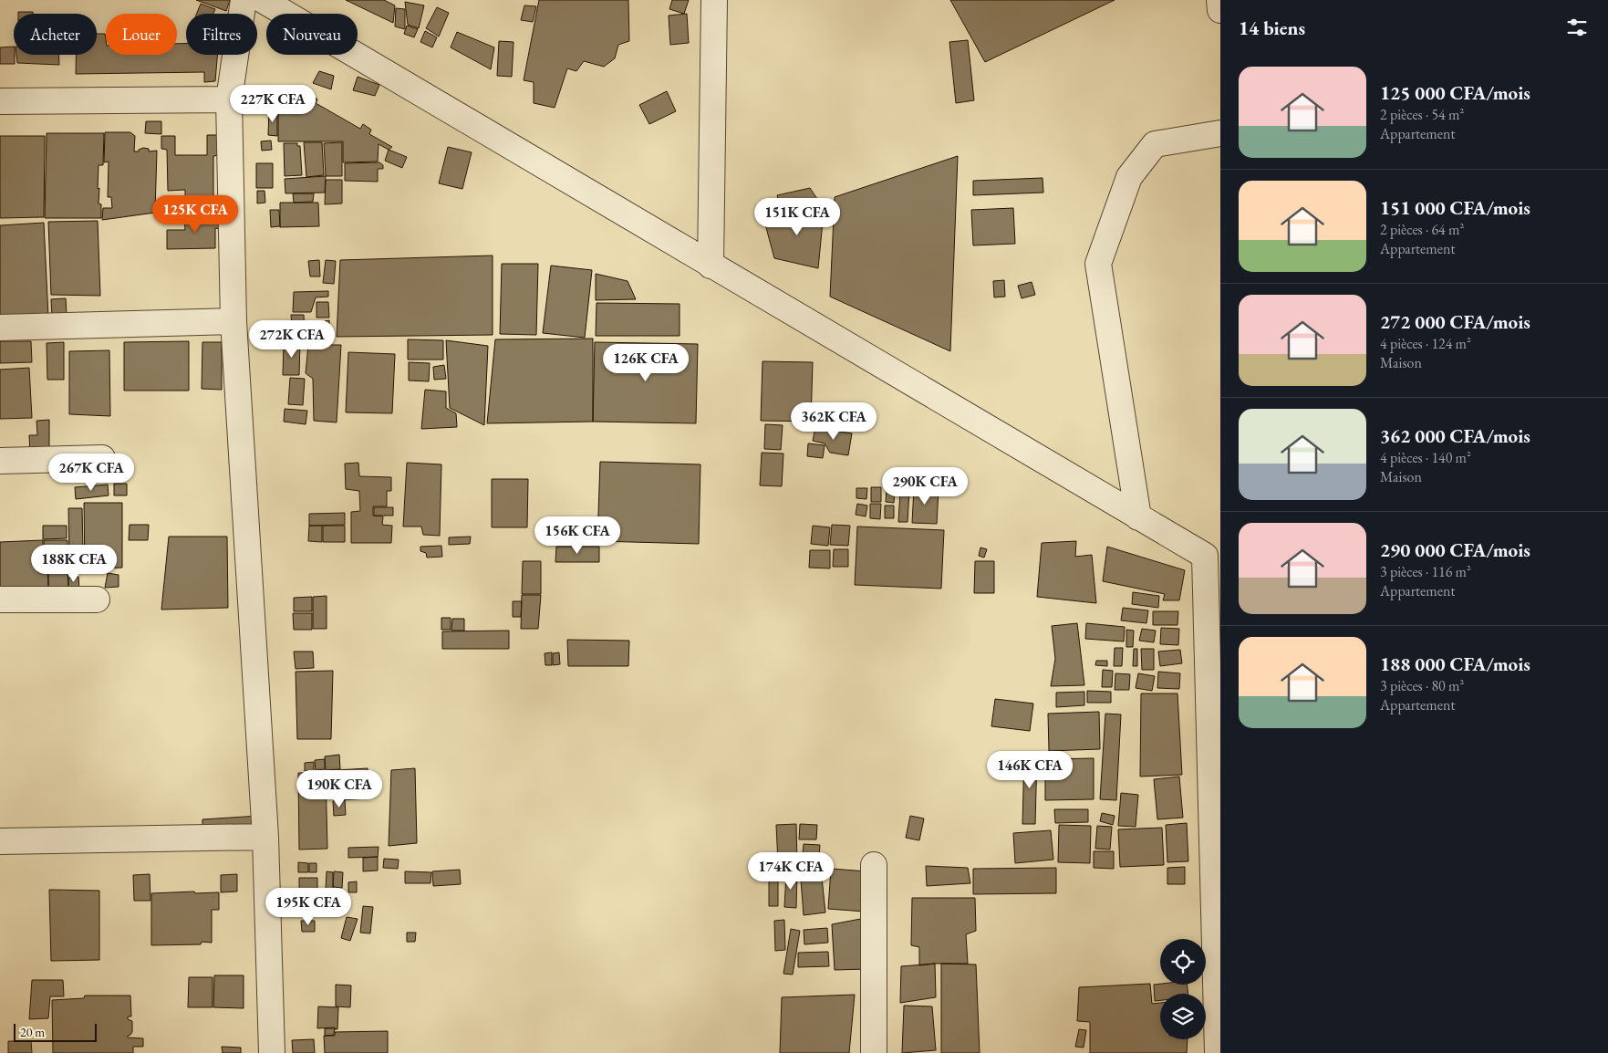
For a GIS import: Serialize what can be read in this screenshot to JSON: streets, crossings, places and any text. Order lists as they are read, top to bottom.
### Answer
{
  "scale_bar": "20 m",
  "page": {
    "heading": "14 biens",
    "chip": [
      "Acheter",
      "Louer",
      "Filtres",
      "Nouveau"
    ],
    "list": [
      {
        "name": "125 000 CFA/mois",
        "note": "2 pièces · 54 m² · Appartement"
      },
      {
        "name": "151 000 CFA/mois",
        "note": "2 pièces · 64 m² · Appartement"
      },
      {
        "name": "272 000 CFA/mois",
        "note": "4 pièces · 124 m² · Maison"
      },
      {
        "name": "362 000 CFA/mois",
        "note": "4 pièces · 140 m² · Maison"
      },
      {
        "name": "290 000 CFA/mois",
        "note": "3 pièces · 116 m² · Appartement"
      },
      {
        "name": "188 000 CFA/mois",
        "note": "3 pièces · 80 m² · Appartement"
      }
    ],
    "price": [
      "227K CFA",
      "125K CFA",
      "151K CFA",
      "272K CFA",
      "126K CFA",
      "362K CFA",
      "267K CFA",
      "290K CFA",
      "156K CFA",
      "188K CFA",
      "146K CFA",
      "190K CFA",
      "174K CFA",
      "195K CFA"
    ],
    "scale": "20 m"
  }
}
